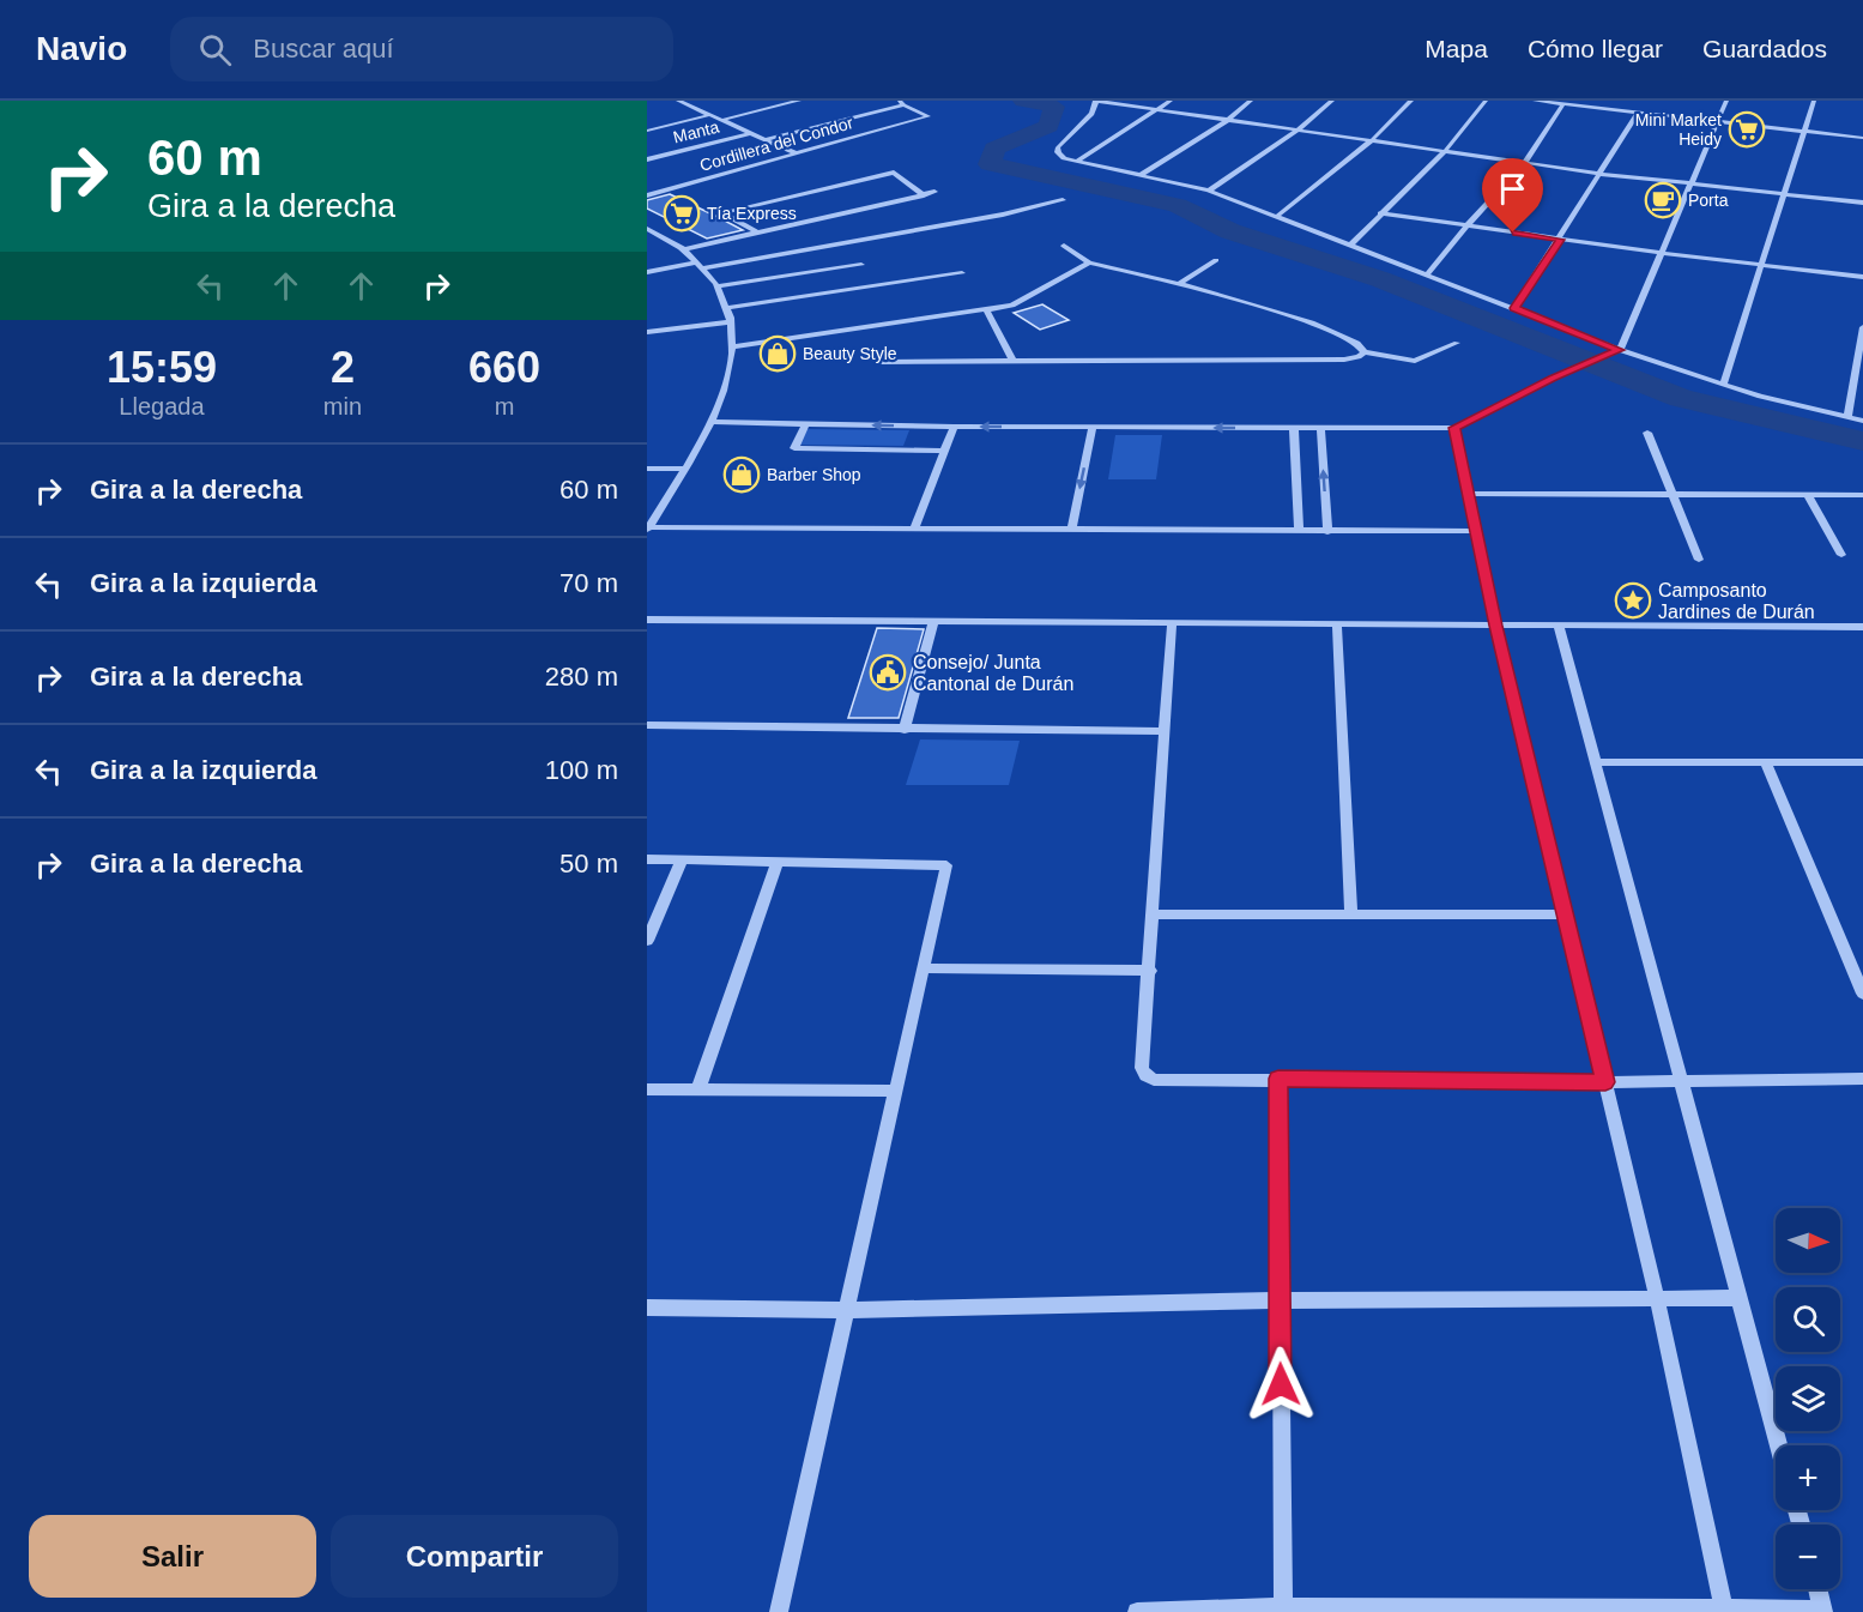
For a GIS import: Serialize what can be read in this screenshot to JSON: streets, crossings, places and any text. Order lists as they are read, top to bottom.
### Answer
{
  "streets": {
    "street": ["Manta", "Cordillera del Condor"]
  },
  "places": {
    "supermarket": ["Mini Market Heidy", "Tía Express"],
    "cafe": ["Porta"],
    "shop": ["Beauty Style", "Barber Shop"],
    "place": ["Camposanto Jardines de Durán"],
    "public building": ["Consejo/ Junta Cantonal de Durán"]
  },
  "north": "right",
  "page": {
    "header": "Navio",
    "search": "Buscar aquí",
    "nav": ["Mapa", "Cómo llegar", "Guardados"],
    "turn": ["60 m", "Gira a la derecha"],
    "eta": [
      "15:59",
      "Llegada",
      "2",
      "min",
      "660",
      "m"
    ],
    "list": [
      {
        "name": "Gira a la derecha",
        "value": "60 m"
      },
      {
        "name": "Gira a la izquierda",
        "value": "70 m"
      },
      {
        "name": "Gira a la derecha",
        "value": "280 m"
      },
      {
        "name": "Gira a la izquierda",
        "value": "100 m"
      },
      {
        "name": "Gira a la derecha",
        "value": "50 m"
      }
    ],
    "map_buttons": ["+", "−"],
    "buttons": ["Salir", "Compartir"]
  }
}
